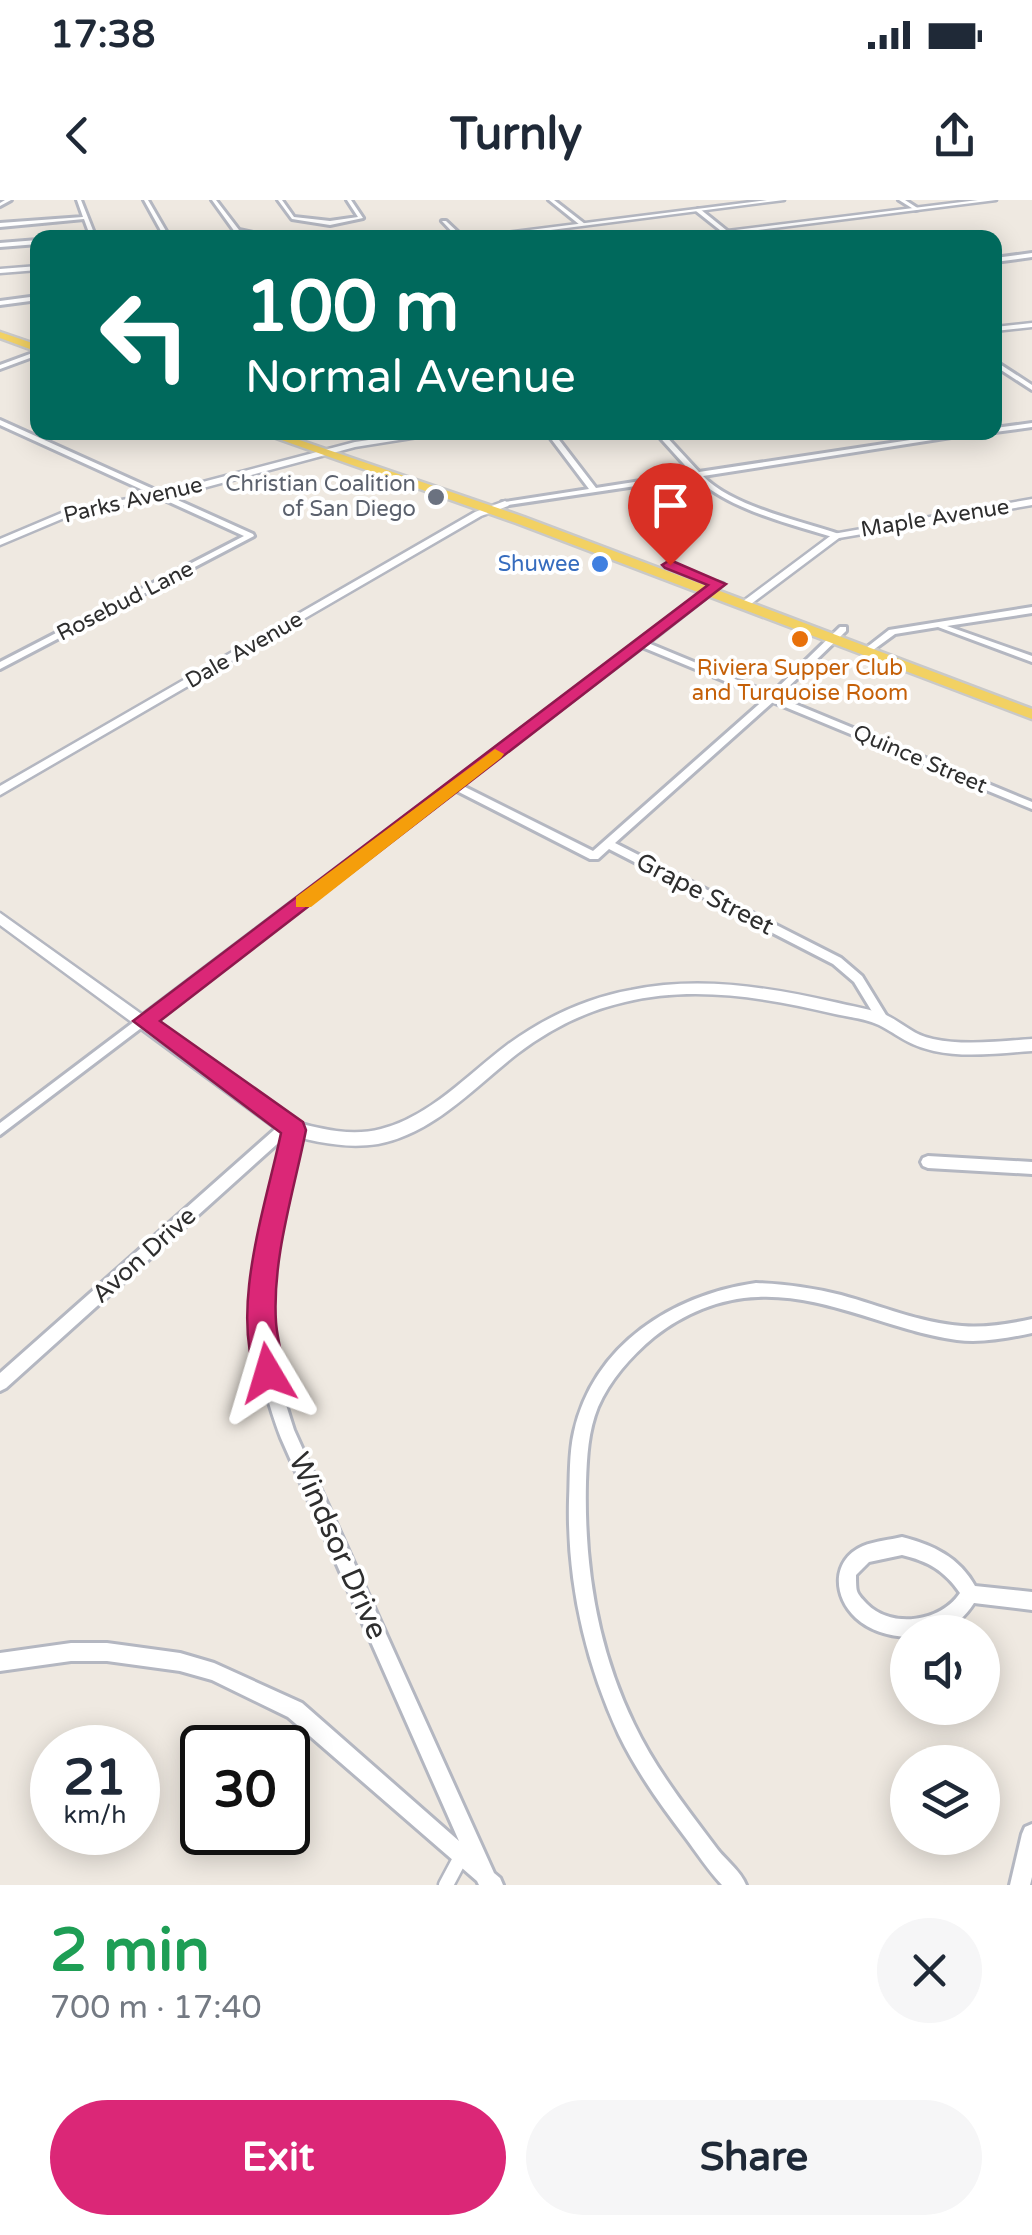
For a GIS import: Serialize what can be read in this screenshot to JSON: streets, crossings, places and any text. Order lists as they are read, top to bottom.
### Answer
{
  "streets": {
    "street": [
      "Parks Avenue",
      "Maple Avenue",
      "Rosebud Lane",
      "Dale Avenue",
      "Quince Street",
      "Grape Street",
      "Avon Drive",
      "Windsor Drive"
    ]
  },
  "crossings": [
    ["Parks Avenue", "Rosebud Lane"],
    ["Avon Drive", "Windsor Drive"]
  ],
  "places": ["Christian Coalition of San Diego", "Shuwee", "Riviera Supper Club and Turquoise Room"],
  "page": {
    "status": "17:38",
    "header": "Turnly",
    "turn": ["100 m", "Normal Avenue"],
    "speed": "21 km/h",
    "limit": "30",
    "heading": ["2 min", "700 m · 17:40"],
    "buttons": ["Exit", "Share"]
  }
}
